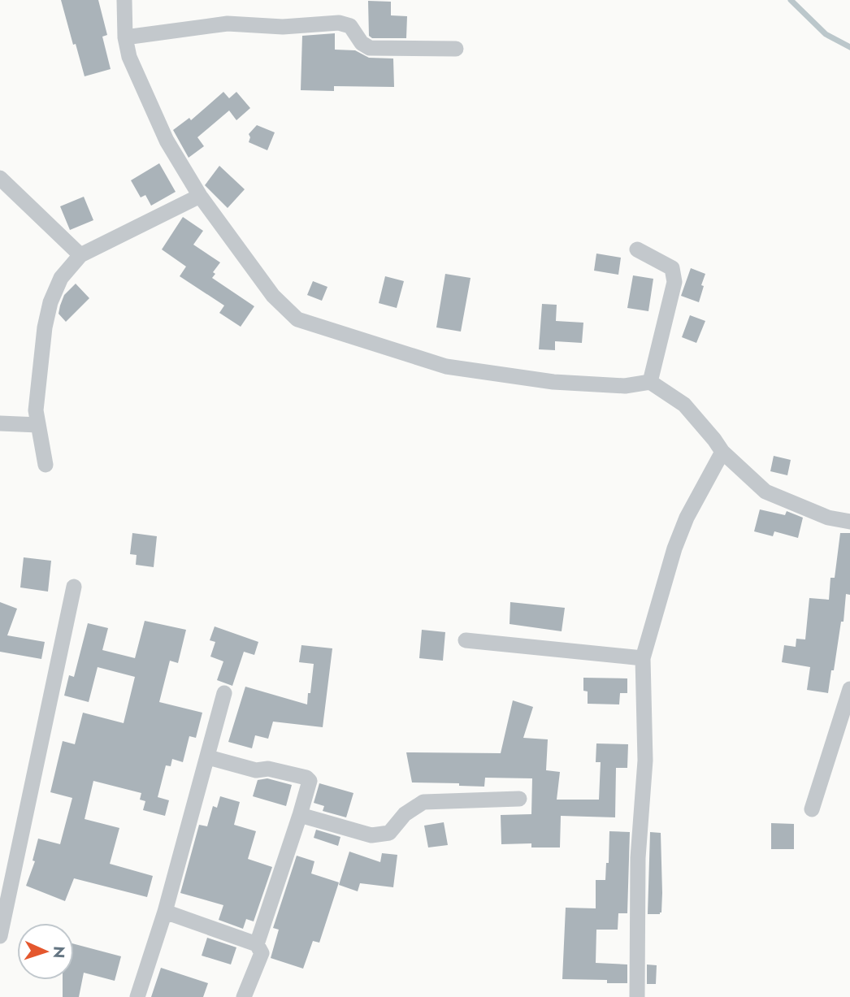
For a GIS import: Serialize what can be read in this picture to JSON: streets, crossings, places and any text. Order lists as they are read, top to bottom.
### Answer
{
  "north": "right"
}
